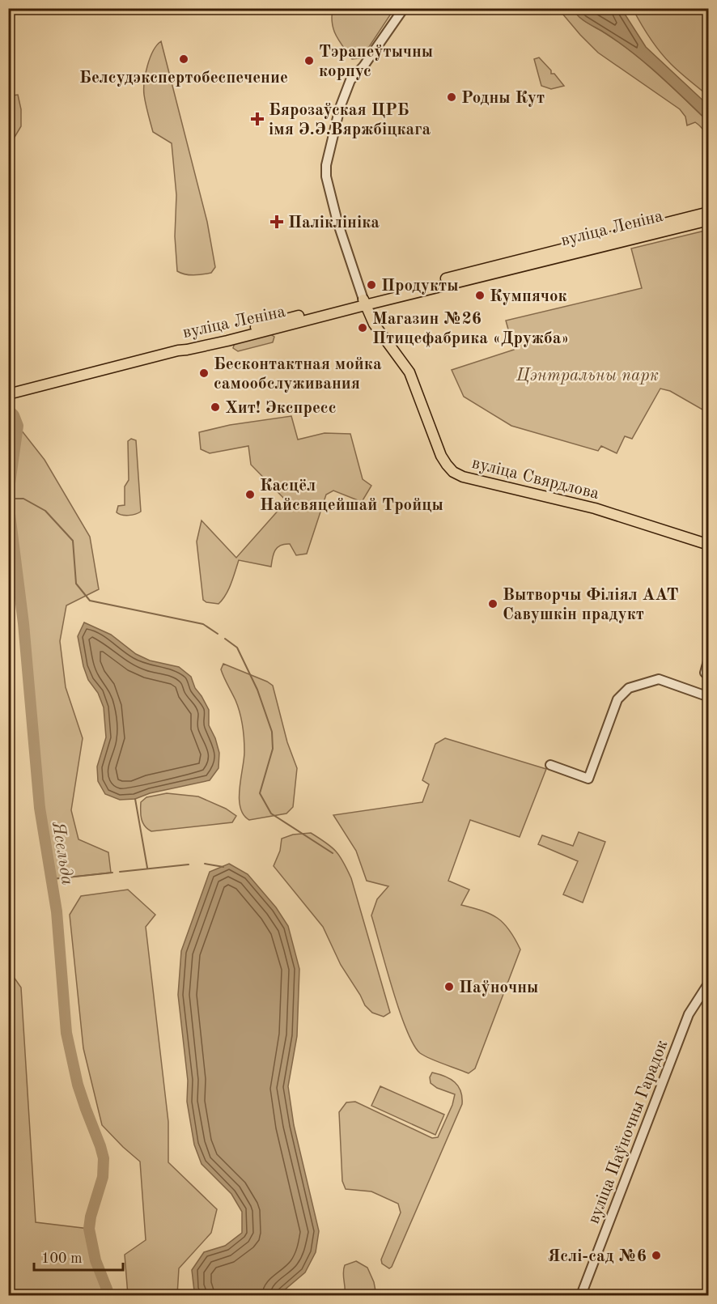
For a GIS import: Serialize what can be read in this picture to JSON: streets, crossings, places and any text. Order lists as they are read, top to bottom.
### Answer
{
  "streets": {
    "main road": ["вуліца Леніна", "вуліца Свярдлова"],
    "street": ["вуліца Паўночны Гарадок"]
  },
  "crossings": [
    ["вуліца Леніна", "вуліца Свярдлова"]
  ],
  "water": ["Ясельда"],
  "parks": ["Цэнтральны парк"],
  "places": {
    "other": [
      "Белсудэкспертобеспечение",
      "Тэрапеўтычны корпус",
      "Родны Кут",
      "Продукты",
      "Кумпячок",
      "Магазин №26 Птицефабрика «Дружба»",
      "Бесконтактная мойка самообслуживания",
      "Хит! Экспресс",
      "Касцёл Найсвяцейшай Тройцы",
      "Вытворчы Філіял ААТ Савушкін прадукт",
      "Паўночны",
      "Яслі-сад №6"
    ],
    "health": ["Бярозаўская ЦРБ імя Э.Э.Вяржбіцкага", "Паліклініка"]
  },
  "scale_bar": "100 m"
}
